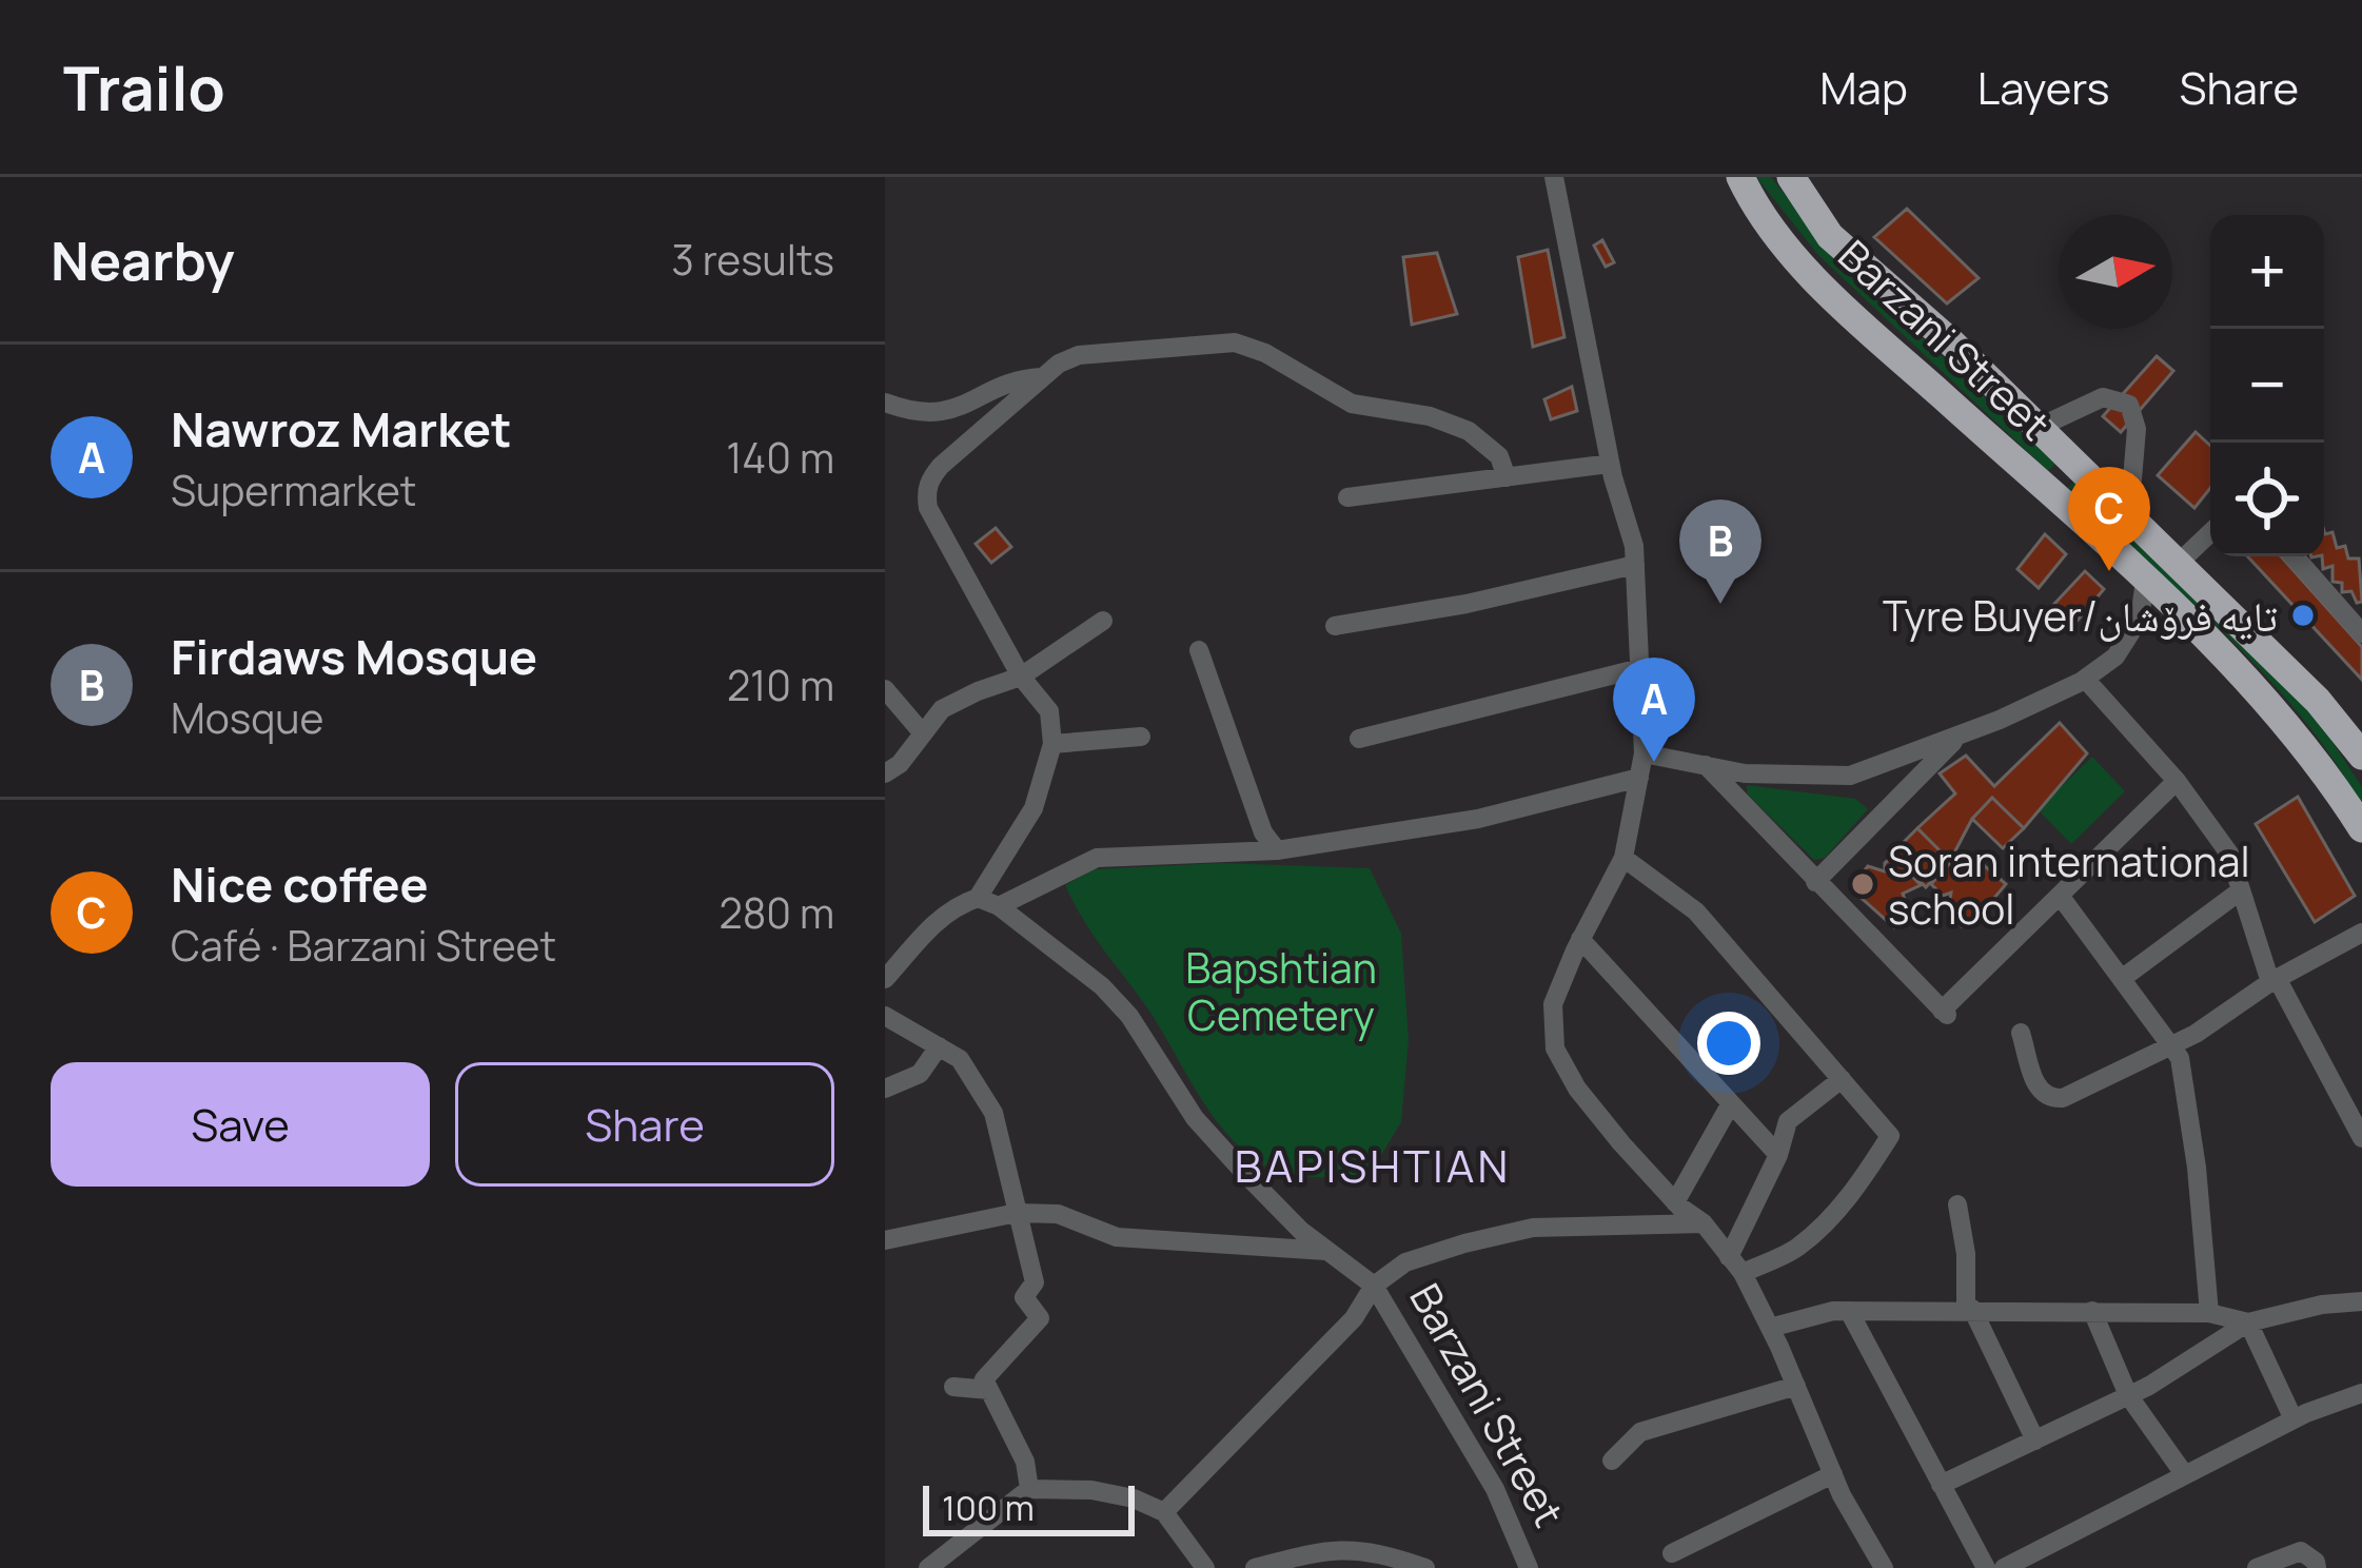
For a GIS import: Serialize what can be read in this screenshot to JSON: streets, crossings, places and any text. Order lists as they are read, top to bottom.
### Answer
{
  "streets": {
    "highway": ["Barzani Street"]
  },
  "districts": ["BAPISHTIAN"],
  "parks": ["Bapshtian Cemetery"],
  "places": ["Tyre Buyer/تایە فرۆشان", "Soran international school"],
  "scale_bar": "100 m",
  "north": "right",
  "page": {
    "header": "Trailo",
    "nav": ["Map", "Layers", "Share"],
    "heading": ["Nearby", "3 results"],
    "map_buttons": ["+", "−"],
    "list": [
      {
        "mark": "A",
        "name": "Nawroz Market",
        "note": "Supermarket",
        "value": "140 m"
      },
      {
        "mark": "B",
        "name": "Firdaws Mosque",
        "note": "Mosque",
        "value": "210 m"
      },
      {
        "mark": "C",
        "name": "Nice coffee",
        "note": "Café · Barzani Street",
        "value": "280 m"
      }
    ],
    "pins": ["C", "B", "A"],
    "buttons": ["Save", "Share"],
    "scale": "100 m"
  }
}
